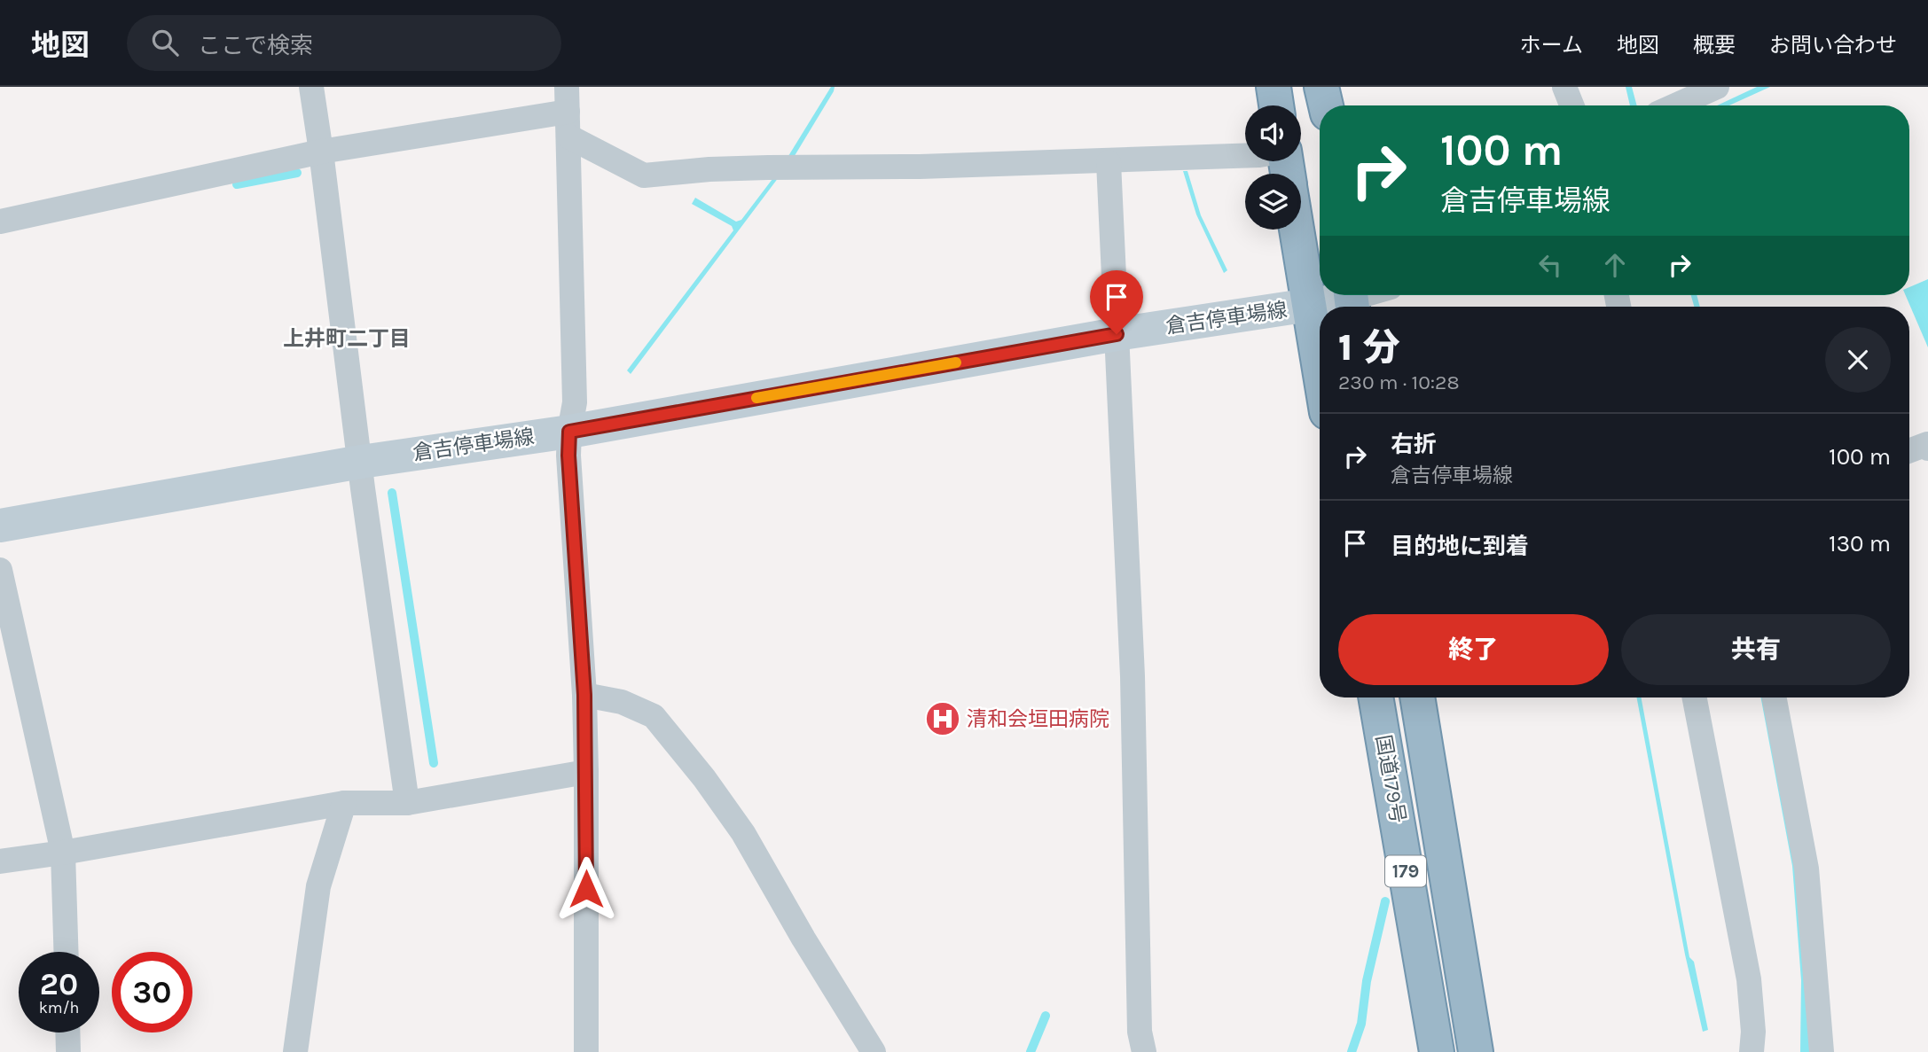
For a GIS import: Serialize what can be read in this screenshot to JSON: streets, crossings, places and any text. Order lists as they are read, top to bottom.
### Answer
{
  "streets": {
    "highway": ["国道179号", "179"],
    "main road": ["倉吉停車場線"]
  },
  "districts": ["上井町二丁目"],
  "places": {
    "hospital": ["清和会垣田病院"]
  },
  "page": {
    "header": "地図",
    "search": "ここで検索",
    "nav": [
      "ホーム",
      "地図",
      "概要",
      "お問い合わせ"
    ],
    "turn": ["100 m", "倉吉停車場線"],
    "heading": ["1 分", "230 m · 10:28"],
    "list": [
      {
        "name": "右折",
        "note": "倉吉停車場線",
        "value": "100 m"
      },
      {
        "name": "目的地に到着",
        "value": "130 m"
      }
    ],
    "buttons": ["終了", "共有"],
    "speed": "20 km/h",
    "limit": "30"
  }
}
